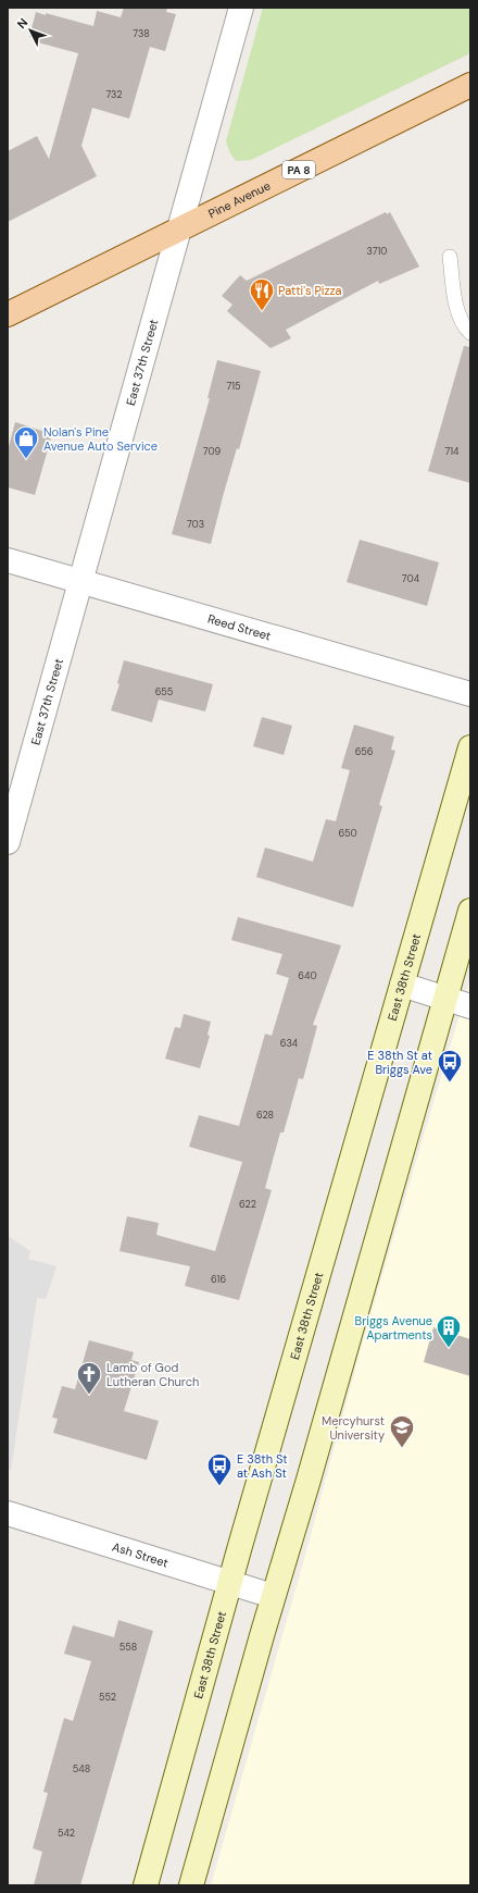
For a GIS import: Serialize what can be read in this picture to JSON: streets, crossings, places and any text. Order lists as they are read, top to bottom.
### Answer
{
  "streets": {
    "main road": ["PA 8", "Pine Avenue", "East 38th Street"],
    "street": ["East 37th Street", "Reed Street", "Ash Street"]
  },
  "crossings": [
    ["Pine Avenue", "East 37th Street"],
    ["East 37th Street", "Reed Street"],
    ["East 38th Street", "Ash Street"]
  ],
  "places": {
    "restaurant": ["Patti's Pizza"],
    "shop": ["Nolan's Pine Avenue Auto Service"],
    "bus stop": ["E 38th St at Briggs Ave", "E 38th St at Ash St"],
    "building": ["Briggs Avenue Apartments"],
    "church": ["Lamb of God Lutheran Church"],
    "school or university": ["Mercyhurst University"]
  },
  "house_numbers": [
    "738",
    "732",
    "3710",
    "715",
    "709",
    "714",
    "703",
    "704",
    "655",
    "656",
    "650",
    "640",
    "634",
    "628",
    "622",
    "616",
    "558",
    "552",
    "548",
    "542"
  ],
  "north": "top left"
}
